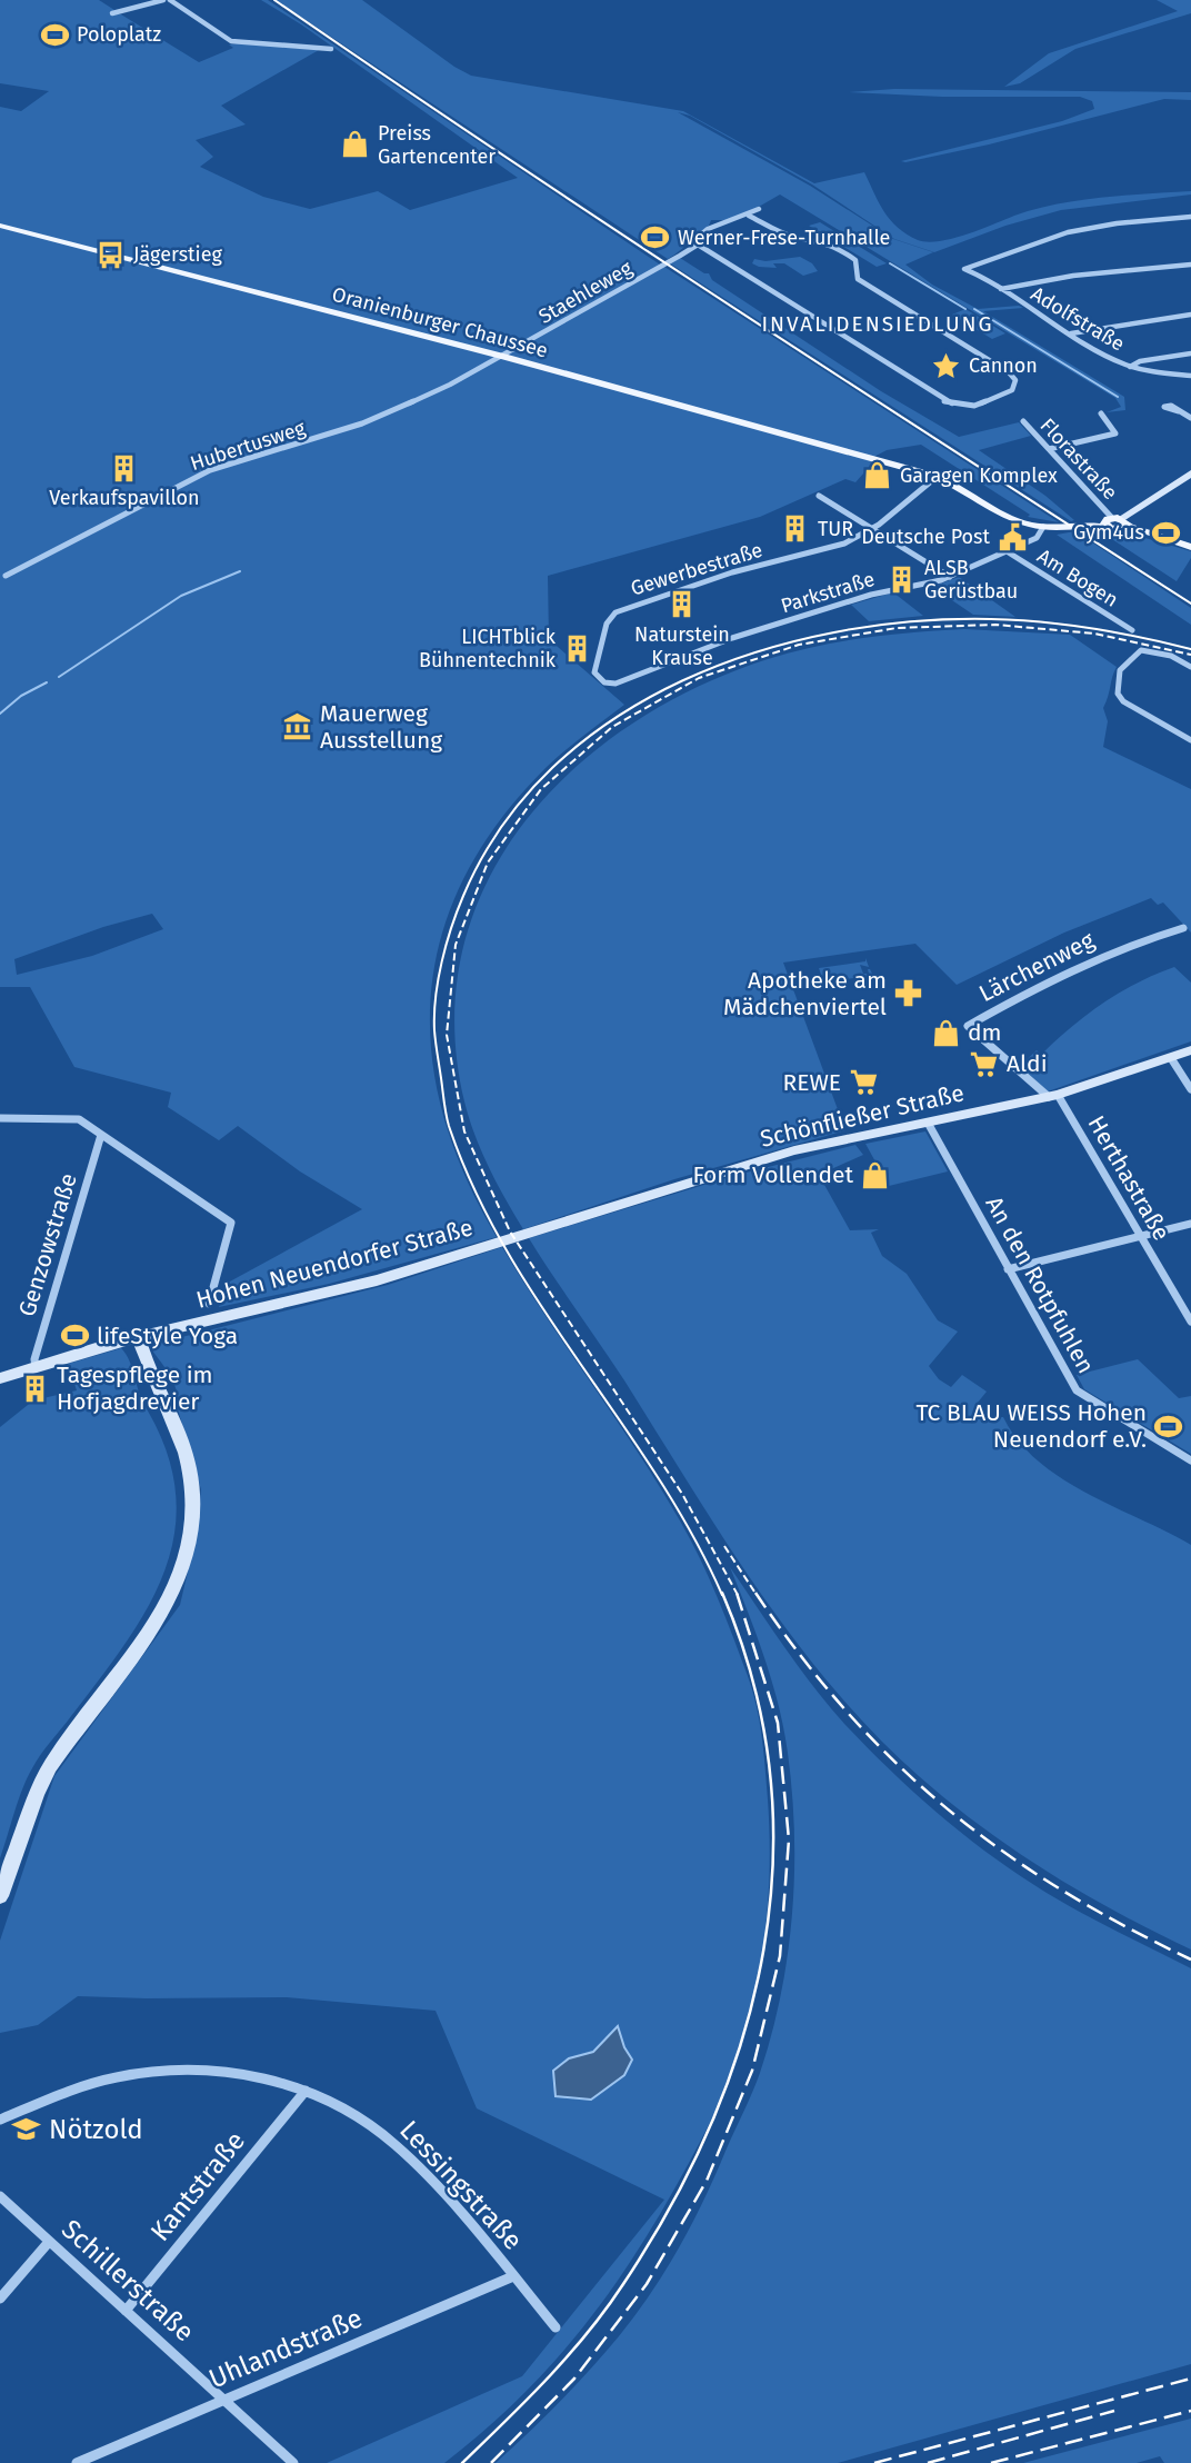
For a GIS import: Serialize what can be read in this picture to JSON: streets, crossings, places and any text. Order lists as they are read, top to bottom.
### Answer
{
  "streets": {
    "main road": ["Oranienburger Chaussee", "Schönfließer Straße", "Hohen Neuendorfer Straße"],
    "street": [
      "Staehleweg",
      "Adolfstraße",
      "Hubertusweg",
      "Florastraße",
      "Gewerbestraße",
      "Am Bogen",
      "Parkstraße",
      "Lärchenweg",
      "Herthastraße",
      "Genzowstraße",
      "An den Rotpfuhlen",
      "Lessingstraße",
      "Kantstraße",
      "Schillerstraße",
      "Uhlandstraße"
    ]
  },
  "crossings": [
    ["Staehleweg", "Oranienburger Chaussee"],
    ["Staehleweg", "Hubertusweg"],
    ["Oranienburger Chaussee", "Hubertusweg"],
    ["Oranienburger Chaussee", "Florastraße"],
    ["Oranienburger Chaussee", "Gewerbestraße"],
    ["Oranienburger Chaussee", "Parkstraße"],
    ["Gewerbestraße", "Parkstraße"],
    ["Am Bogen", "Parkstraße"],
    ["Lärchenweg", "Schönfließer Straße"],
    ["Lärchenweg", "Herthastraße"],
    ["Schönfließer Straße", "Herthastraße"],
    ["Schönfließer Straße", "Hohen Neuendorfer Straße"],
    ["Schönfließer Straße", "An den Rotpfuhlen"],
    ["Genzowstraße", "Hohen Neuendorfer Straße"],
    ["Lessingstraße", "Kantstraße"],
    ["Lessingstraße", "Uhlandstraße"],
    ["Kantstraße", "Schillerstraße"],
    ["Schillerstraße", "Uhlandstraße"]
  ],
  "districts": ["INVALIDENSIEDLUNG"],
  "places": {
    "sports": [
      "Poloplatz",
      "Werner-Frese-Turnhalle",
      "Gym4us",
      "lifeStyle Yoga",
      "TC BLAU WEISS Hohen Neuendorf e.V."
    ],
    "shop": [
      "Preiss Gartencenter",
      "Garagen Komplex",
      "dm",
      "Form Vollendet"
    ],
    "bus stop": ["Jägerstieg"],
    "place": ["Cannon"],
    "building": [
      "Verkaufspavillon",
      "TUR",
      "ALSB Gerüstbau",
      "Naturstein Krause",
      "LICHTblick Bühnentechnik",
      "Tagespflege im Hofjagdrevier"
    ],
    "public building": ["Deutsche Post"],
    "museum": ["Mauerweg Ausstellung"],
    "pharmacy": ["Apotheke am Mädchenviertel"],
    "supermarket": ["Aldi", "REWE"],
    "school or university": ["Nötzold"]
  }
}
